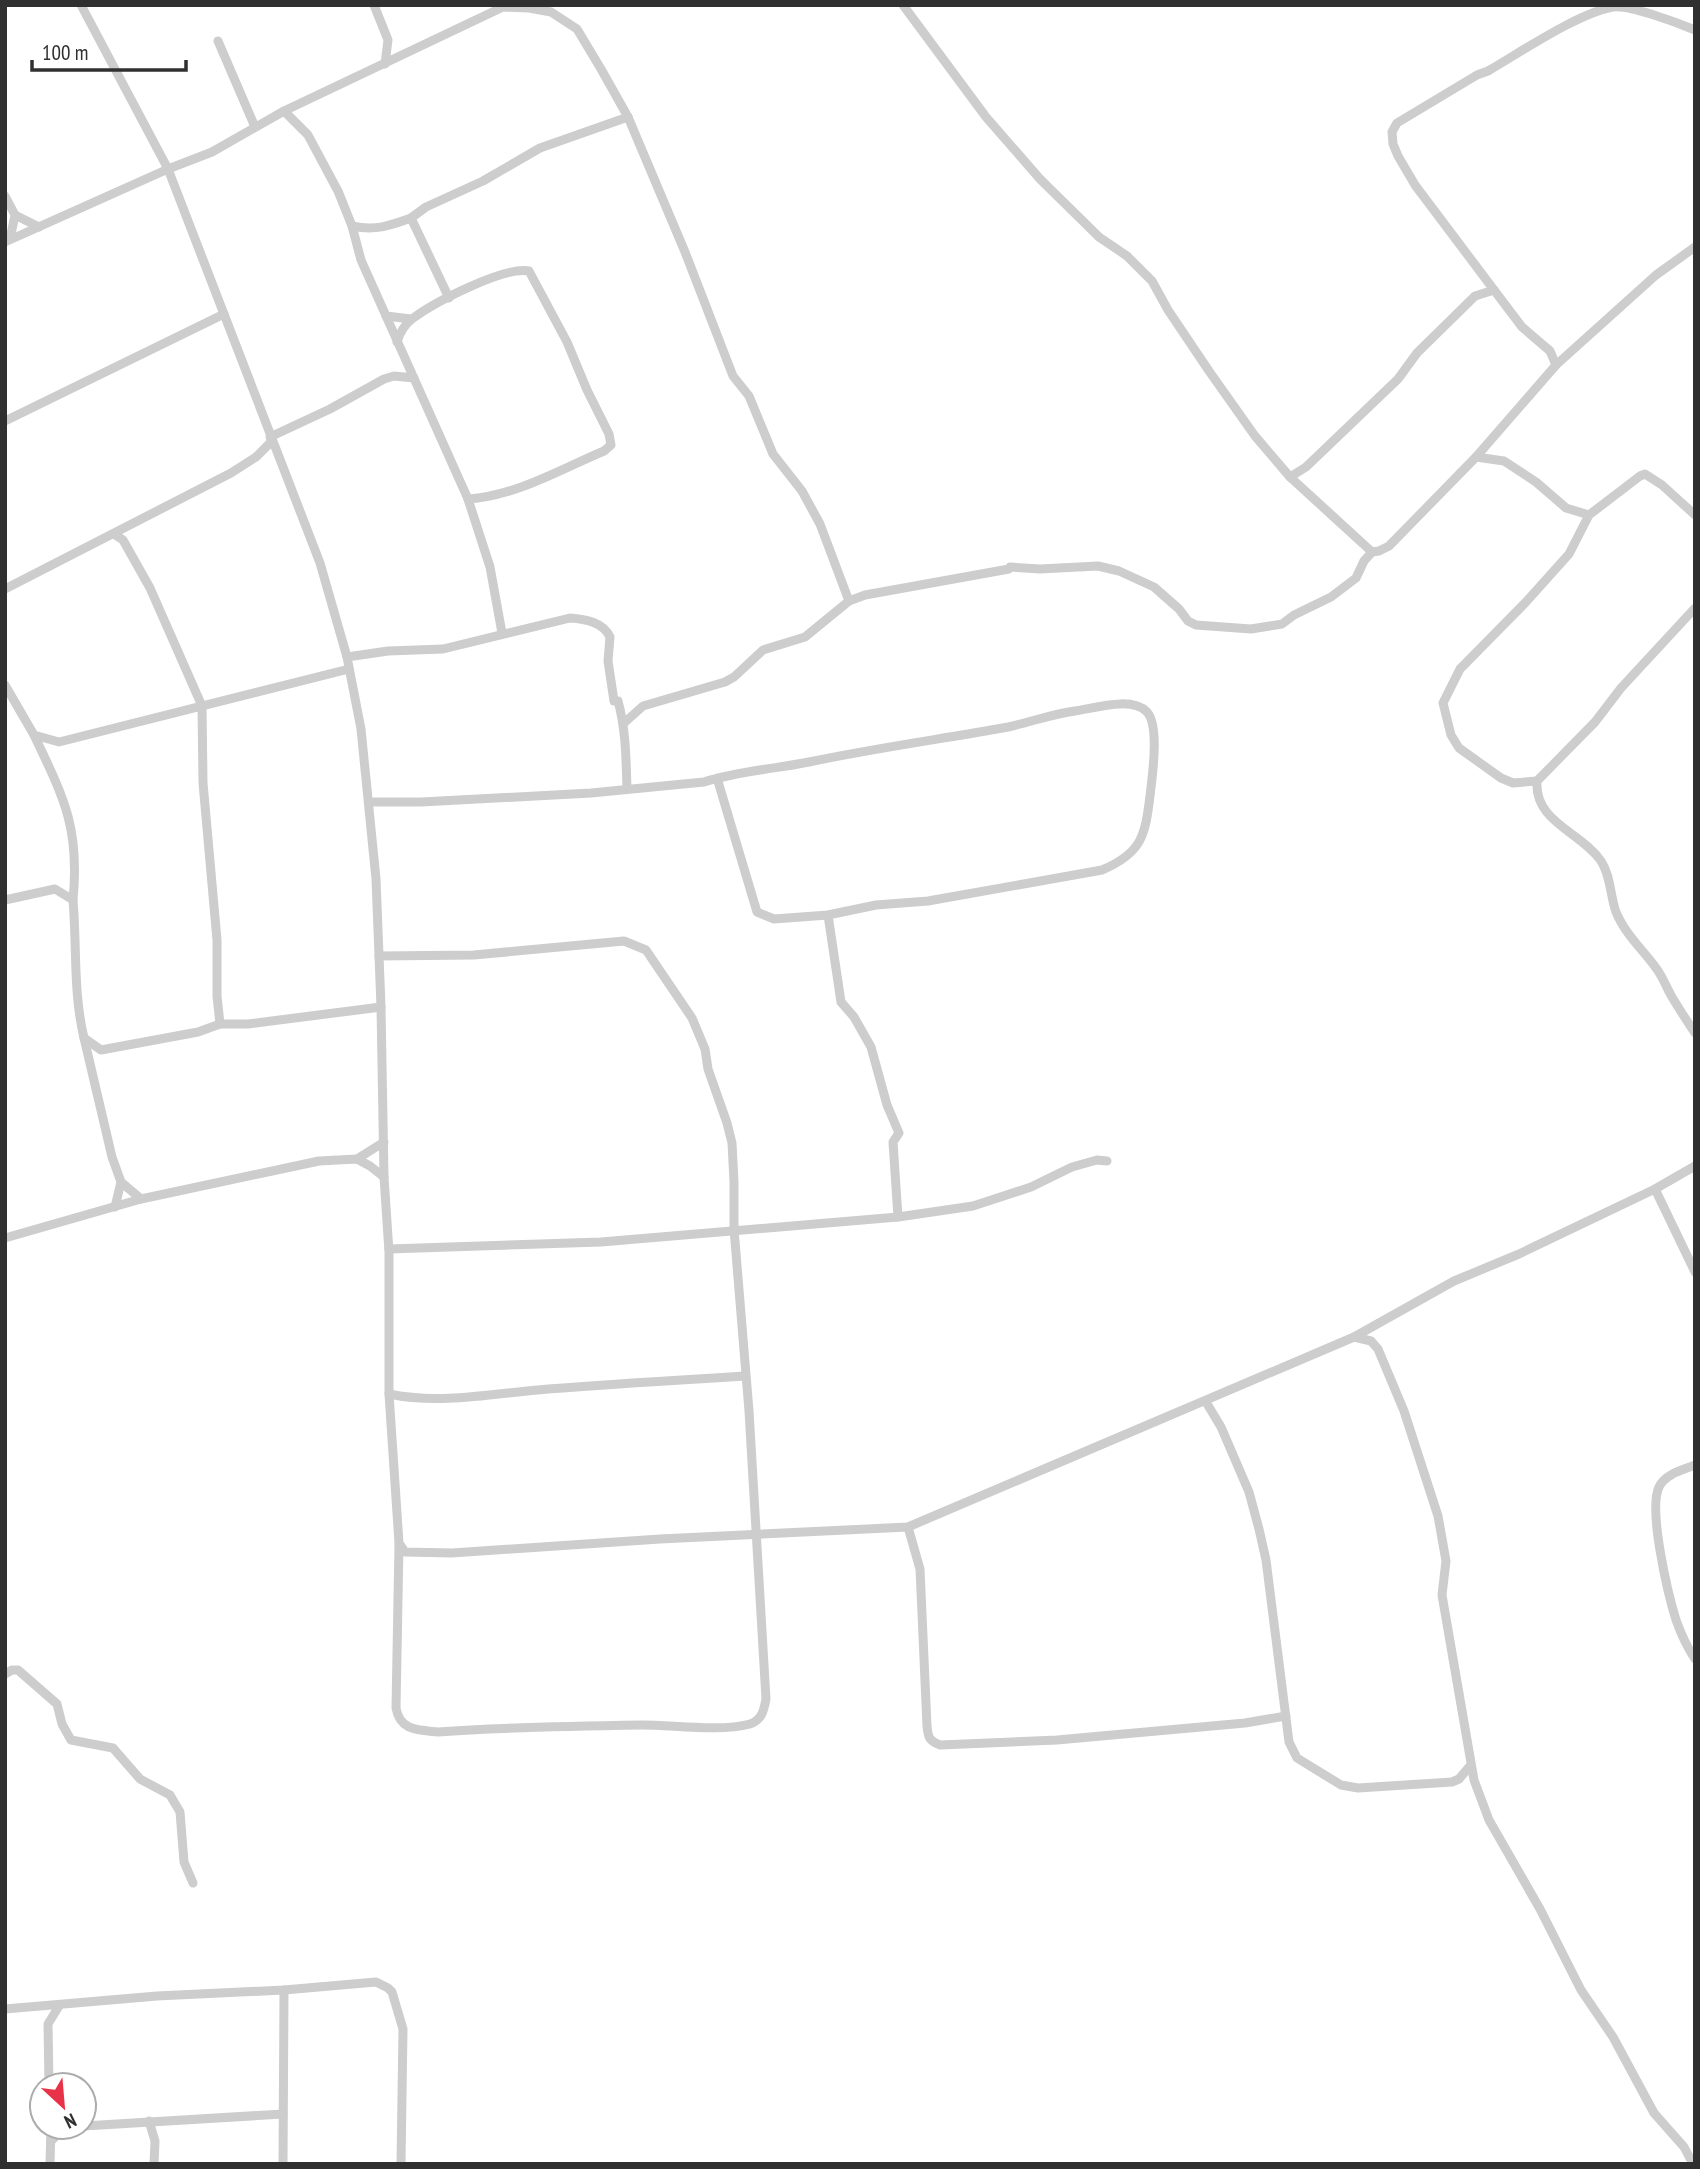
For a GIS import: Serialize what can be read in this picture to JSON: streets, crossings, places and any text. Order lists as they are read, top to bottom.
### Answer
{
  "scale_bar": "100 m",
  "north": "bottom right"
}
